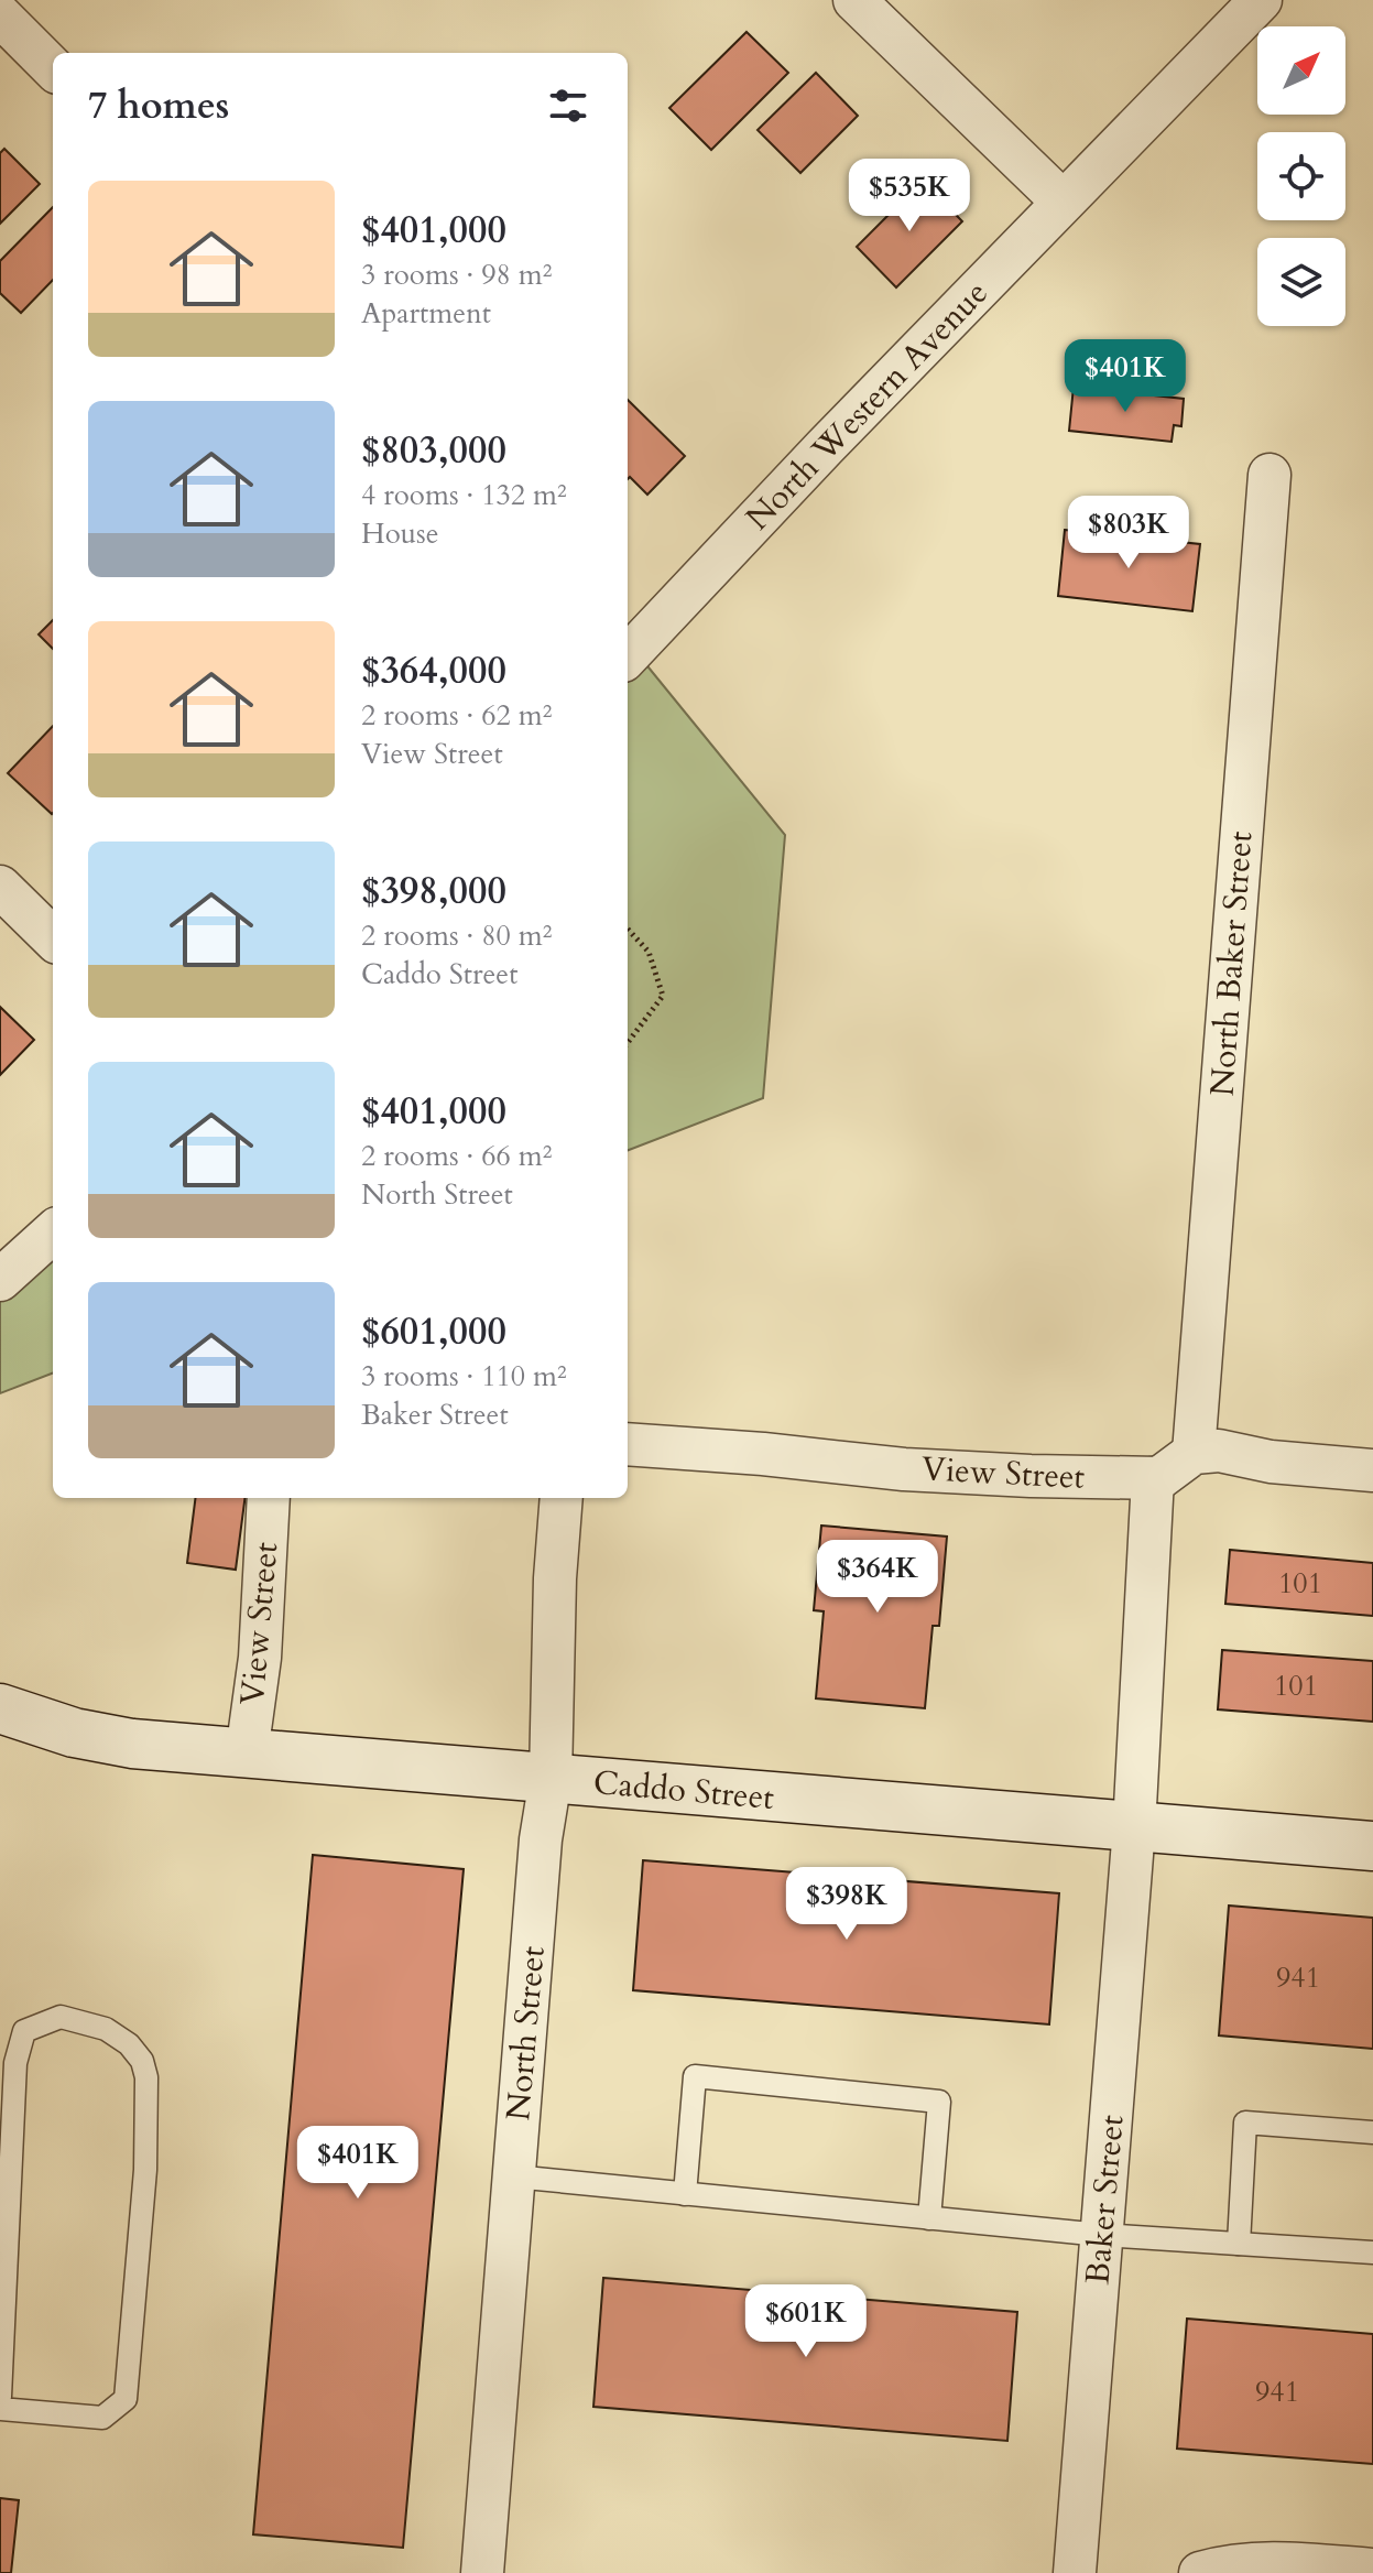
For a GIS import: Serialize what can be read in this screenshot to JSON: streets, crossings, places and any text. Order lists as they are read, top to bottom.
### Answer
{
  "streets": {
    "main road": ["Caddo Street"],
    "street": [
      "North Western Avenue",
      "North Baker Street",
      "View Street",
      "North Street",
      "Baker Street"
    ]
  },
  "crossings": [
    ["View Street", "Caddo Street"],
    ["View Street", "Baker Street"],
    ["Caddo Street", "North Street"],
    ["Caddo Street", "Baker Street"]
  ],
  "house_numbers": [
    "101",
    "101",
    "941",
    "941"
  ],
  "north": "top right",
  "page": {
    "heading": "7 homes",
    "price": [
      "$535K",
      "$401K",
      "$803K",
      "$364K",
      "$398K",
      "$401K",
      "$601K"
    ],
    "list": [
      {
        "name": "$401,000",
        "note": "3 rooms · 98 m² · Apartment"
      },
      {
        "name": "$803,000",
        "note": "4 rooms · 132 m² · House"
      },
      {
        "name": "$364,000",
        "note": "2 rooms · 62 m² · View Street"
      },
      {
        "name": "$398,000",
        "note": "2 rooms · 80 m² · Caddo Street"
      },
      {
        "name": "$401,000",
        "note": "2 rooms · 66 m² · North Street"
      },
      {
        "name": "$601,000",
        "note": "3 rooms · 110 m² · Baker Street"
      }
    ]
  }
}
